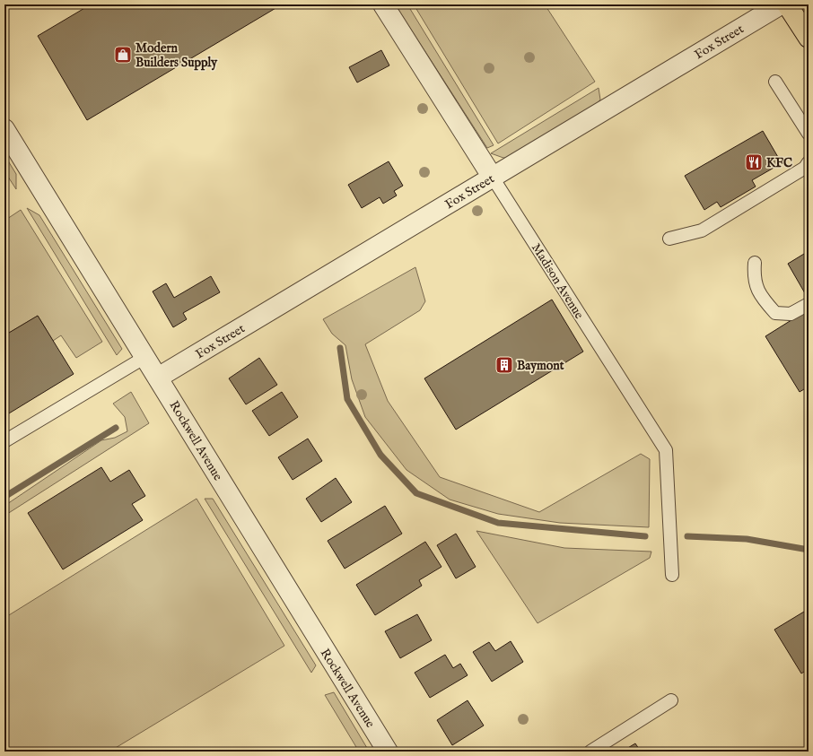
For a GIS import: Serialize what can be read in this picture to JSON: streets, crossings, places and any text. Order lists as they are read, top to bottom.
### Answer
{
  "streets": {
    "street": ["Fox Street", "Madison Avenue", "Rockwell Avenue"]
  },
  "crossings": [
    ["Fox Street", "Madison Avenue"],
    ["Fox Street", "Rockwell Avenue"]
  ],
  "places": {
    "shop": ["Modern Builders Supply"],
    "restaurant": ["KFC"],
    "building": ["Baymont"]
  }
}
